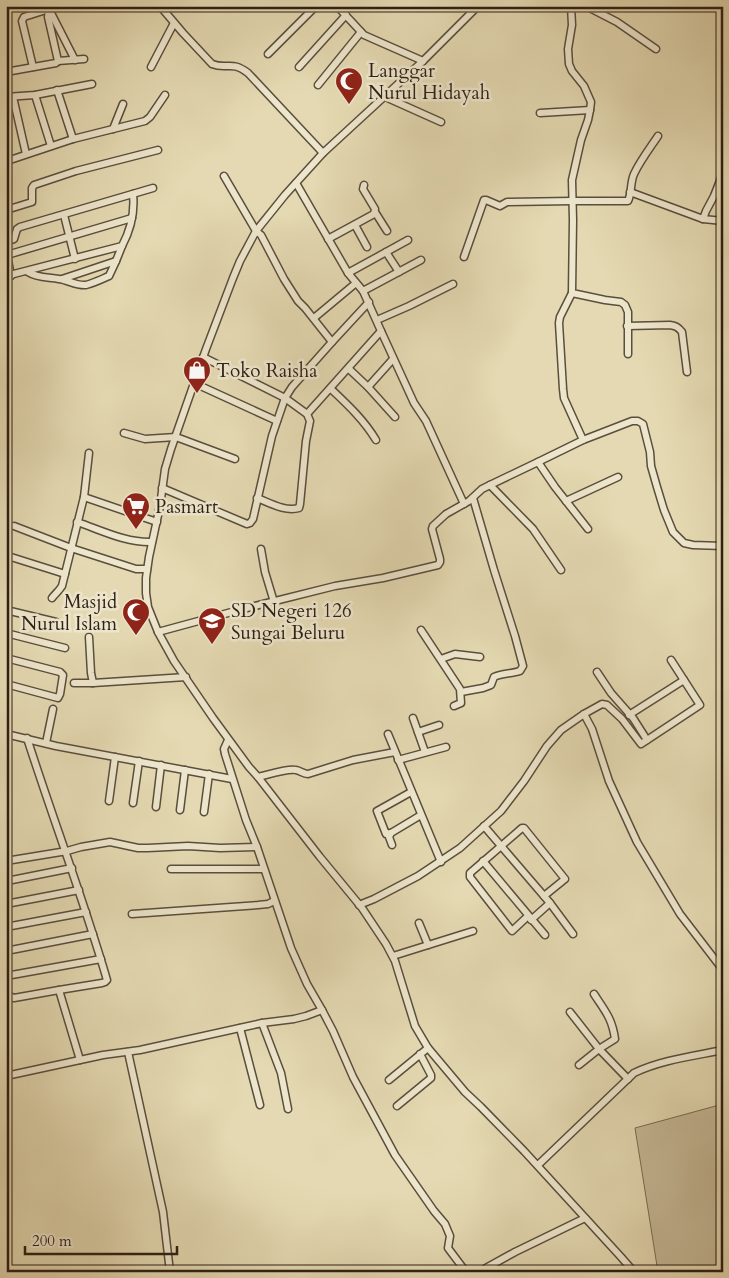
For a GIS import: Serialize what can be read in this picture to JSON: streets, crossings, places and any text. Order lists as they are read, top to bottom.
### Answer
{
  "places": {
    "mosque": ["Langgar Nurul Hidayah", "Masjid Nurul Islam"],
    "shop": ["Toko Raisha"],
    "supermarket": ["Pasmart"],
    "school or university": ["SD Negeri 126 Sungai Beluru"]
  },
  "scale_bar": "200 m"
}
